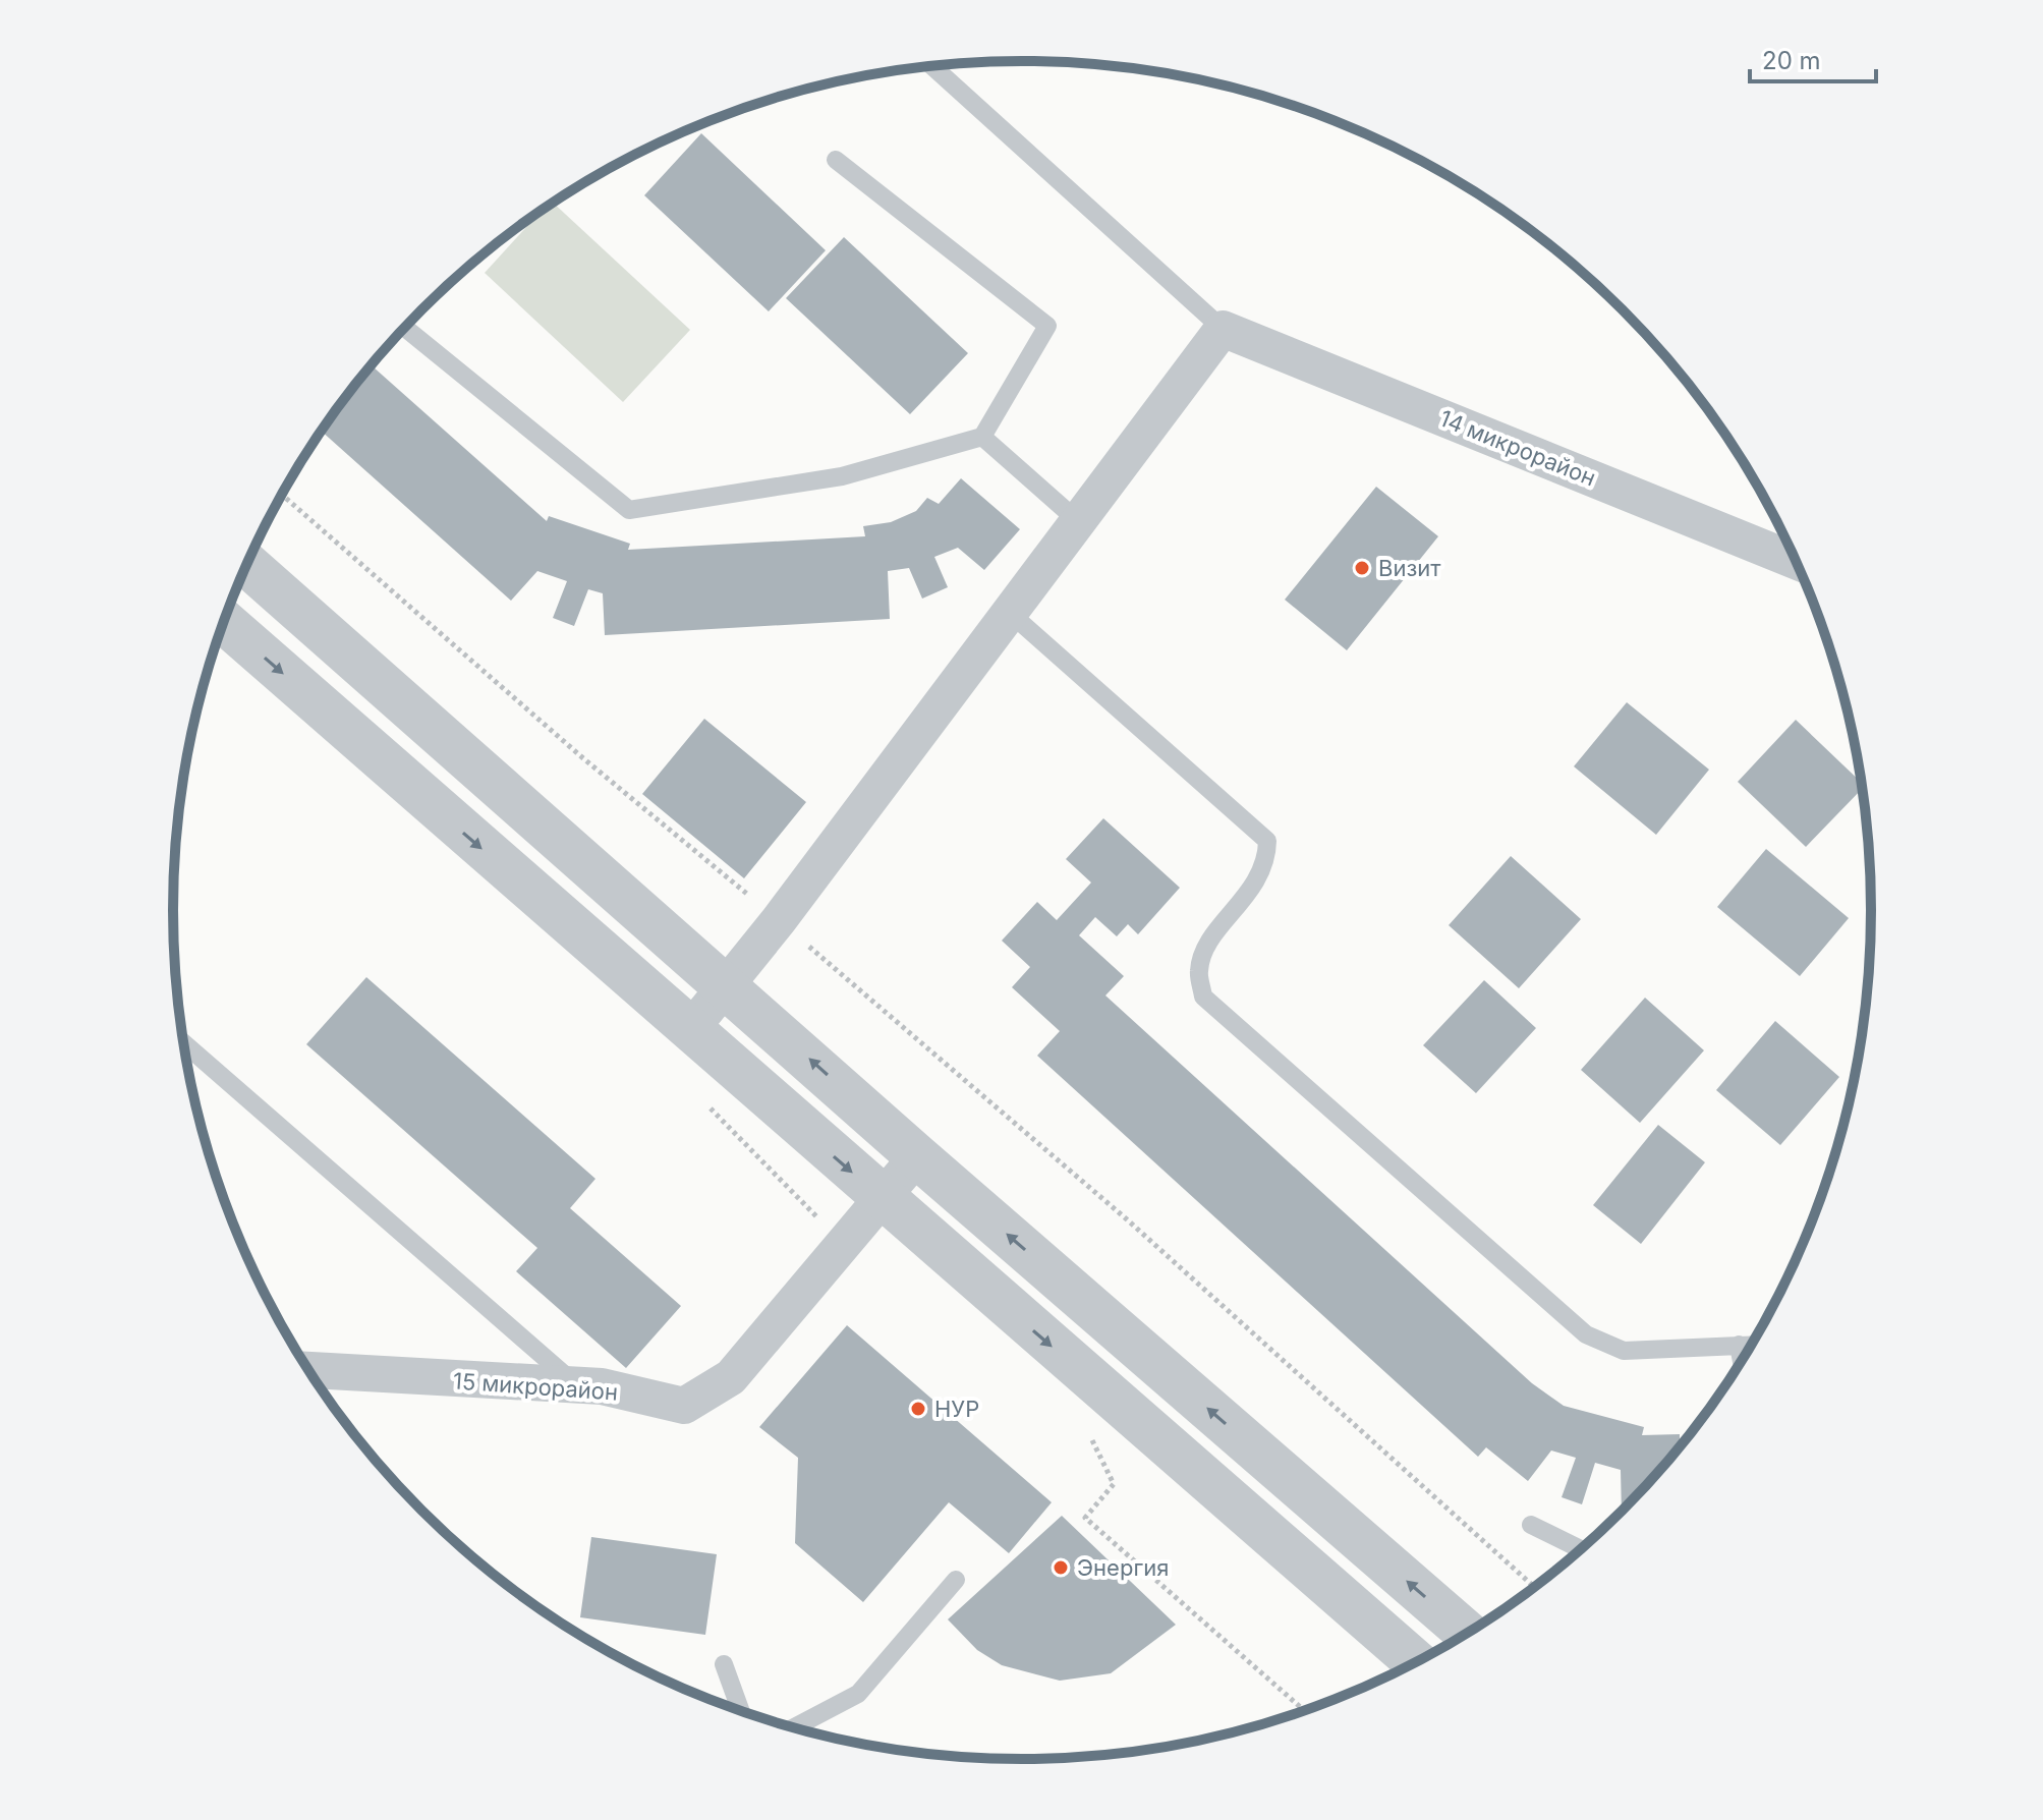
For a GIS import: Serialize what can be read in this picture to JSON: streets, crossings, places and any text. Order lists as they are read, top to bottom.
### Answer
{
  "streets": {
    "street": ["14 микрорайон", "15 микрорайон"]
  },
  "places": ["Визит", "НУР", "Энергия"],
  "scale_bar": "20 m"
}
